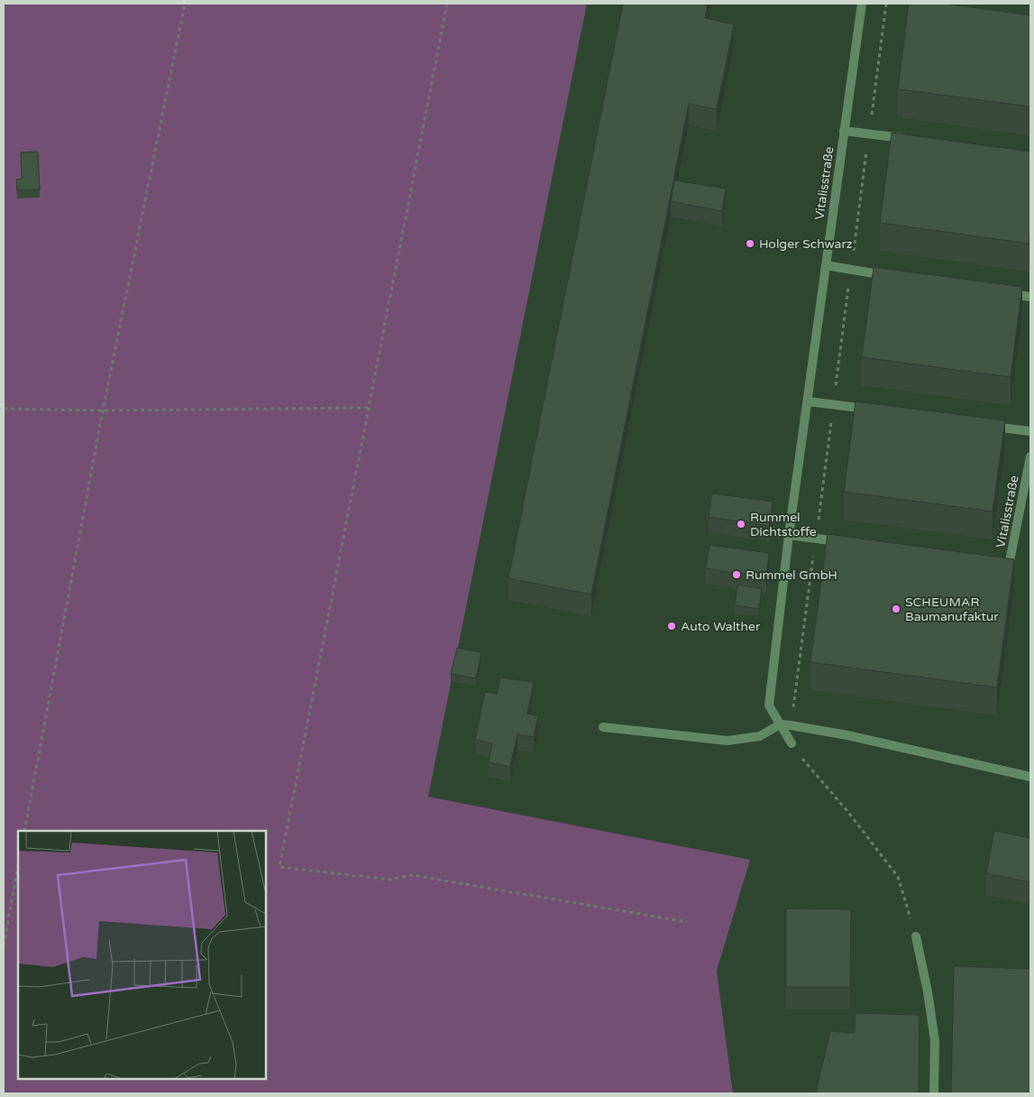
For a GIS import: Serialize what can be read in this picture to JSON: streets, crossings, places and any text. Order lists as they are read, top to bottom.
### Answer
{
  "streets": {
    "street": ["Vitalisstraße"]
  },
  "places": [
    "Holger Schwarz",
    "Rummel Dichtstoffe",
    "Rummel GmbH",
    "SCHEUMAR Baumanufaktur",
    "Auto Walther"
  ]
}
